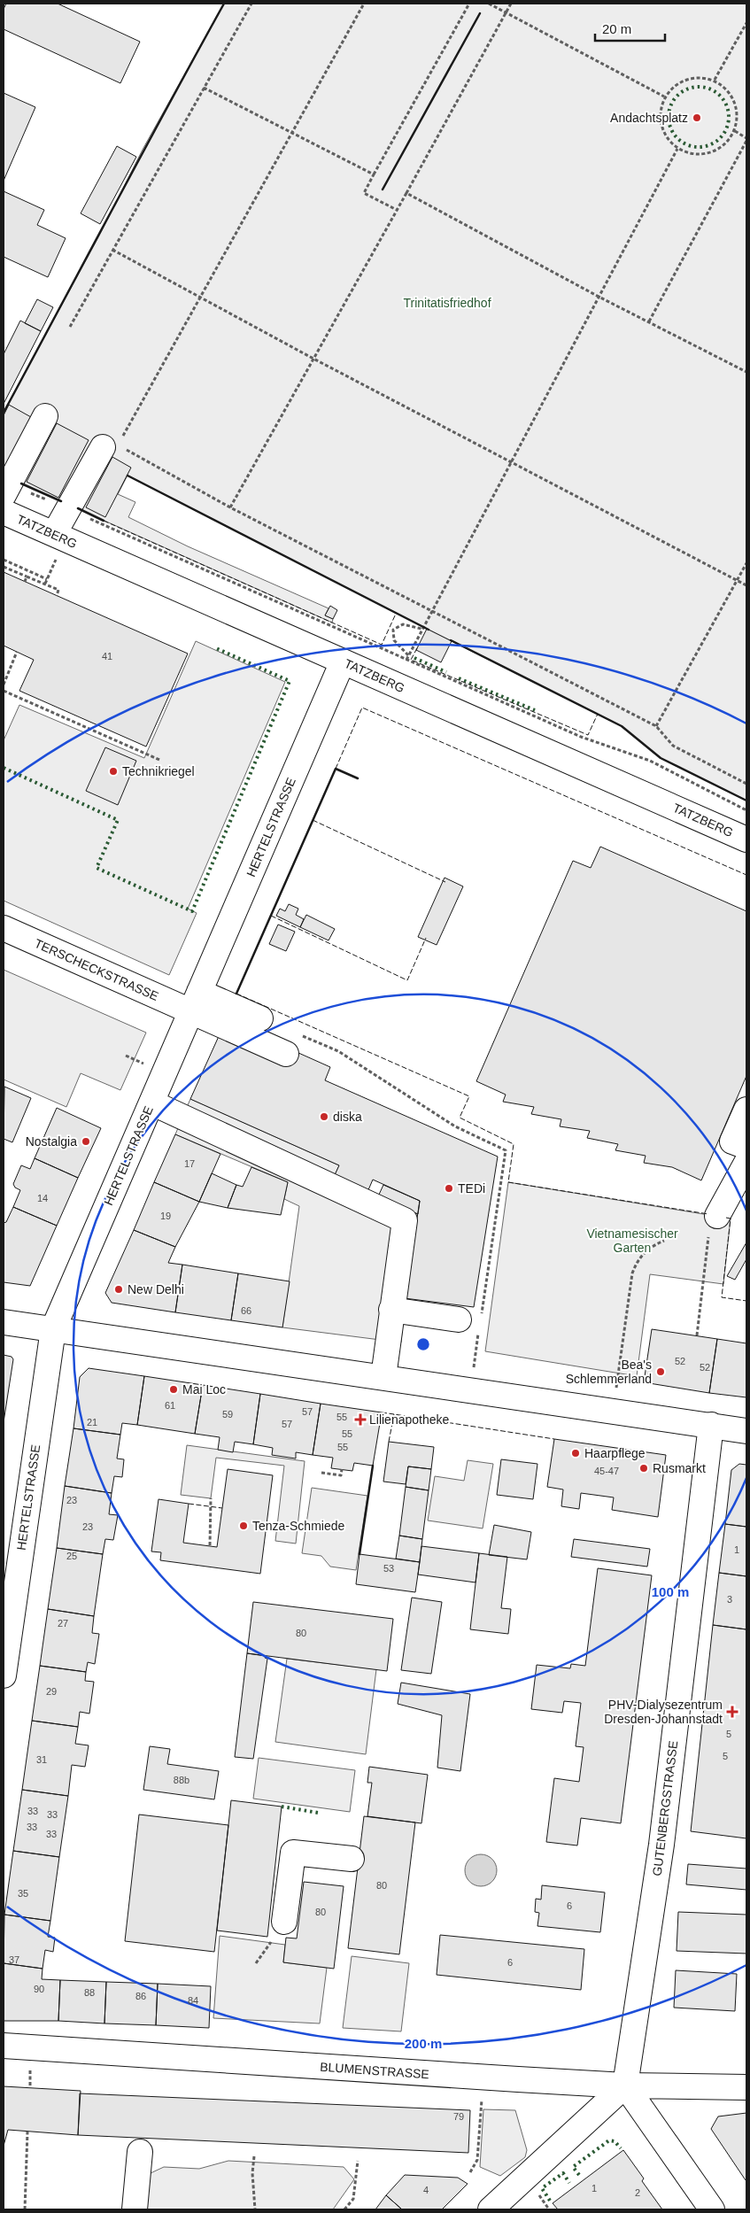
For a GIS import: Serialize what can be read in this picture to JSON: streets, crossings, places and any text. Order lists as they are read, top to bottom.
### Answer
{
  "streets": {
    "street": [
      "TATZBERG",
      "HERTELSTRASSE",
      "TERSCHECKSTRASSE",
      "GUTENBERGSTRASSE",
      "BLUMENSTRASSE"
    ]
  },
  "crossings": [
    ["TATZBERG", "HERTELSTRASSE"],
    ["HERTELSTRASSE", "TERSCHECKSTRASSE"],
    ["GUTENBERGSTRASSE", "BLUMENSTRASSE"]
  ],
  "parks": ["Trinitatisfriedhof", "Vietnamesischer Garten"],
  "places": {
    "other": [
      "Andachtsplatz",
      "Technikriegel",
      "diska",
      "Nostalgia",
      "TEDi",
      "New Delhi",
      "Bea's Schlemmerland",
      "Mai Loc",
      "Haarpflege",
      "Rusmarkt",
      "Tenza-Schmiede"
    ],
    "health": ["Lilienapotheke", "PHV-Dialysezentrum Dresden-Johannstadt"]
  },
  "house_numbers": [
    "41",
    "17",
    "14",
    "19",
    "66",
    "52",
    "52",
    "61",
    "57",
    "59",
    "55",
    "21",
    "57",
    "55",
    "55",
    "45-47",
    "23",
    "23",
    "1",
    "25",
    "53",
    "3",
    "27",
    "80",
    "29",
    "5",
    "5",
    "31",
    "88b",
    "33",
    "33",
    "33",
    "33",
    "80",
    "35",
    "6",
    "80",
    "37",
    "6",
    "90",
    "88",
    "86",
    "84",
    "79",
    "1",
    "4",
    "2"
  ],
  "scale_bar": "20 m",
  "rings": ["100 m", "200 m"]
}
